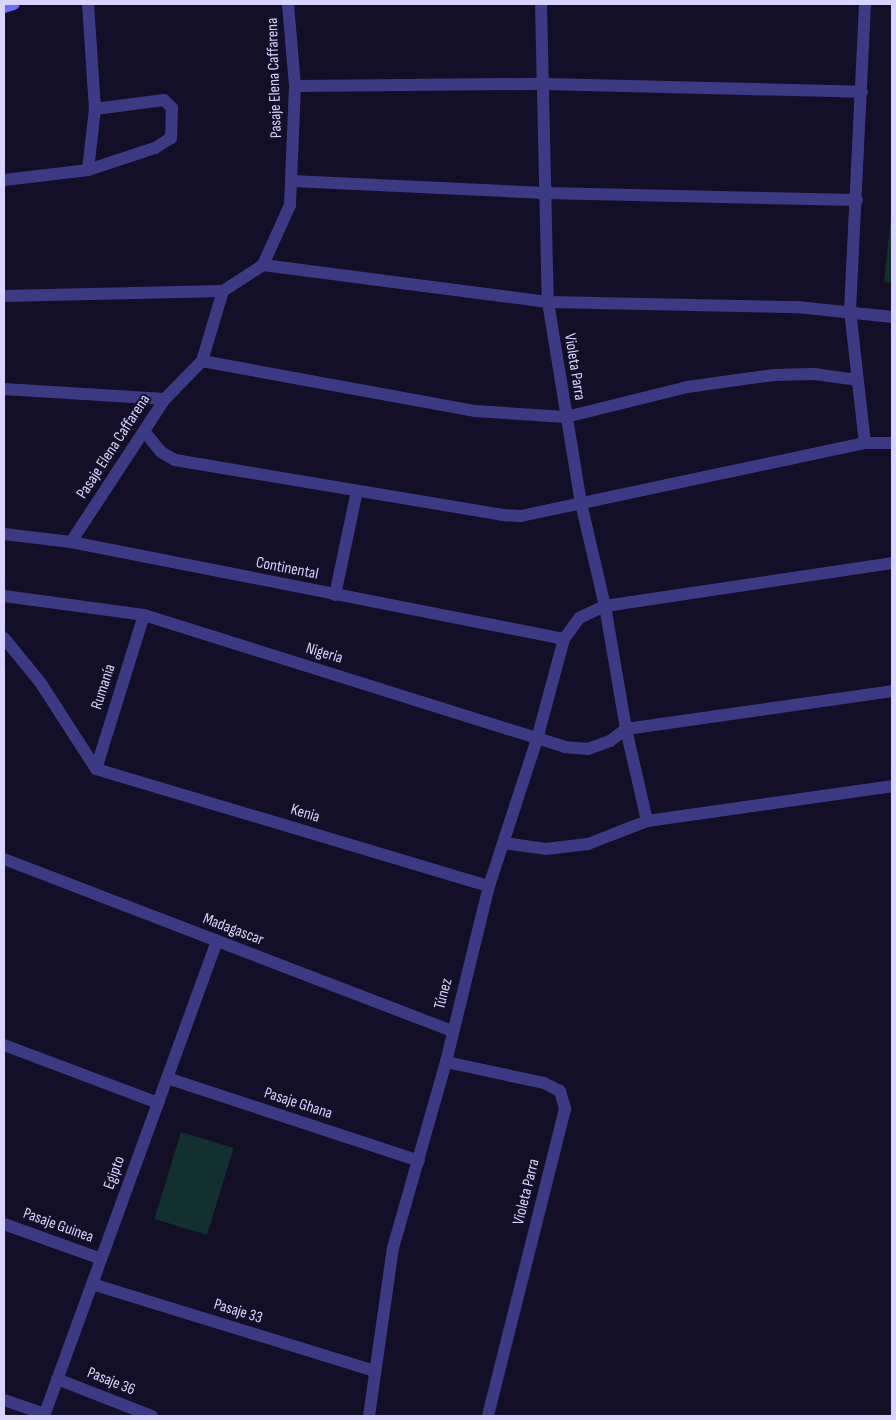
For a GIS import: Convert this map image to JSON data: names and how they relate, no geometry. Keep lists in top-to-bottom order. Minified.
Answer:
{"streets":{"street":["Pasaje Elena Caffarena","Violeta Parra","Continental","Nigeria","Rumanía","Kenia","Madagascar","Túnez","Pasaje Ghana","Egipto","Pasaje Guinea","Pasaje 33","Pasaje 36"]},"crossings":[["Pasaje Elena Caffarena","Continental"],["Violeta Parra","Nigeria"],["Violeta Parra","Túnez"],["Continental","Túnez"],["Nigeria","Rumanía"],["Nigeria","Túnez"],["Rumanía","Kenia"],["Kenia","Túnez"],["Madagascar","Túnez"],["Madagascar","Egipto"],["Túnez","Pasaje Ghana"],["Túnez","Pasaje 33"],["Pasaje Ghana","Egipto"],["Egipto","Pasaje Guinea"],["Egipto","Pasaje 33"],["Egipto","Pasaje 36"]]}
